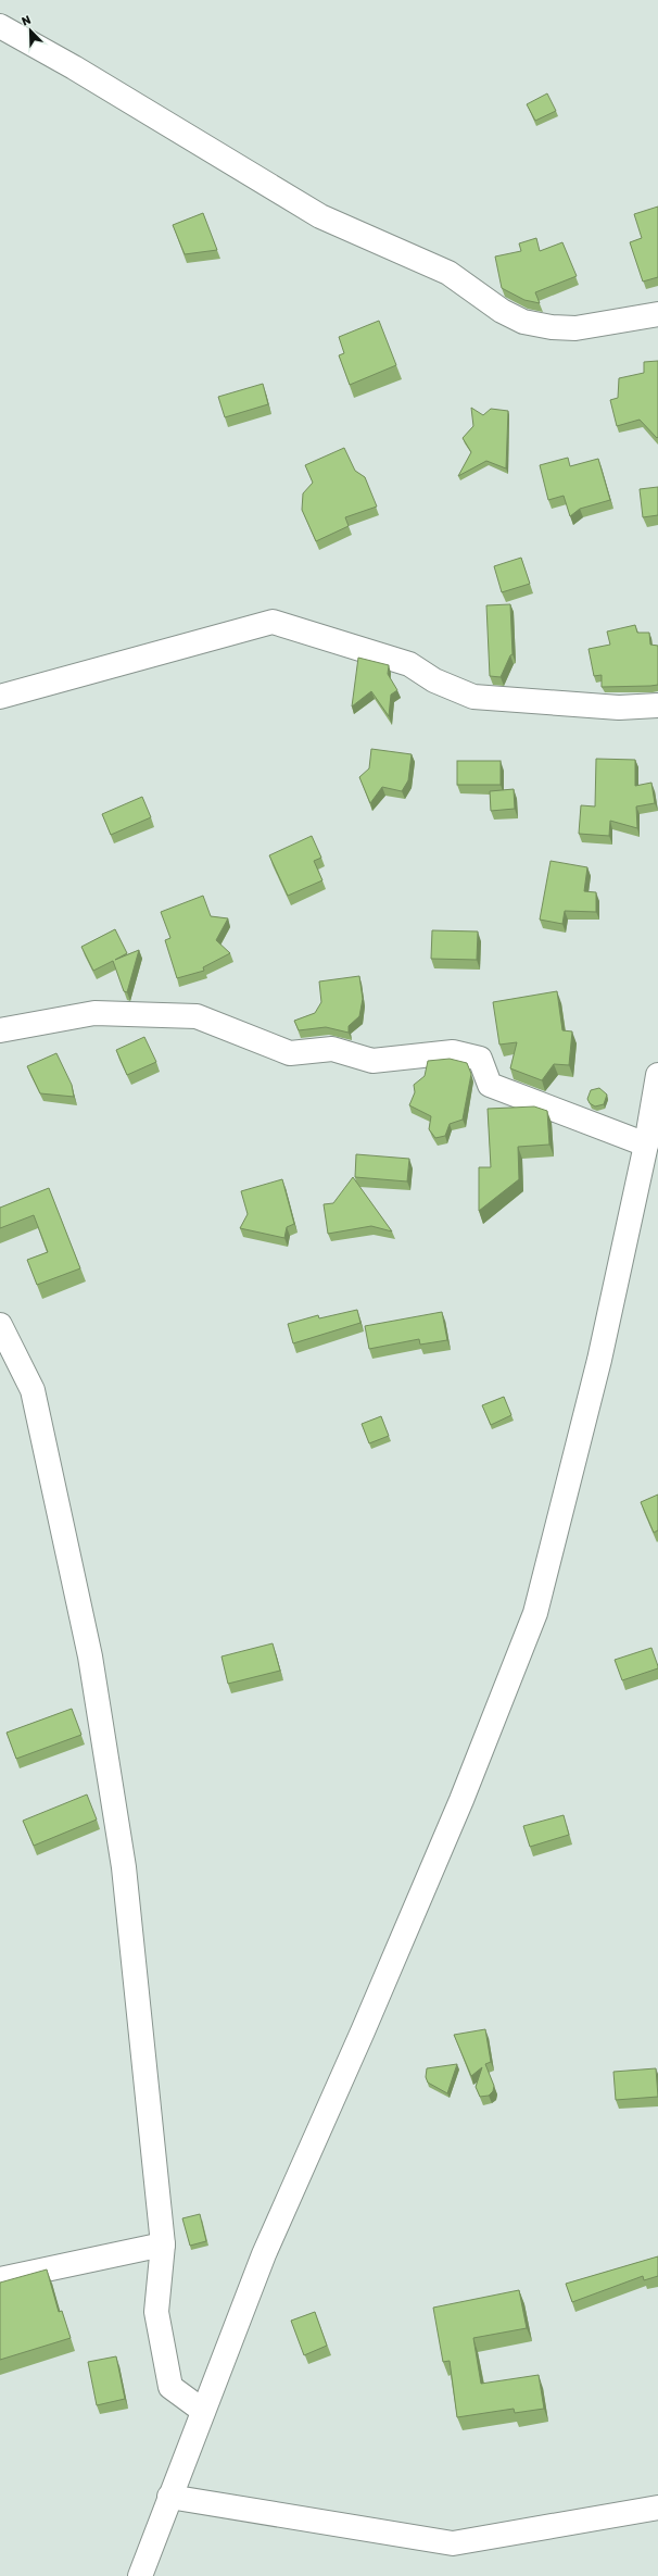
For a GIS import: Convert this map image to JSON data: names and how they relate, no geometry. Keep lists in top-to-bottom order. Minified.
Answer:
{"north":"top left"}
